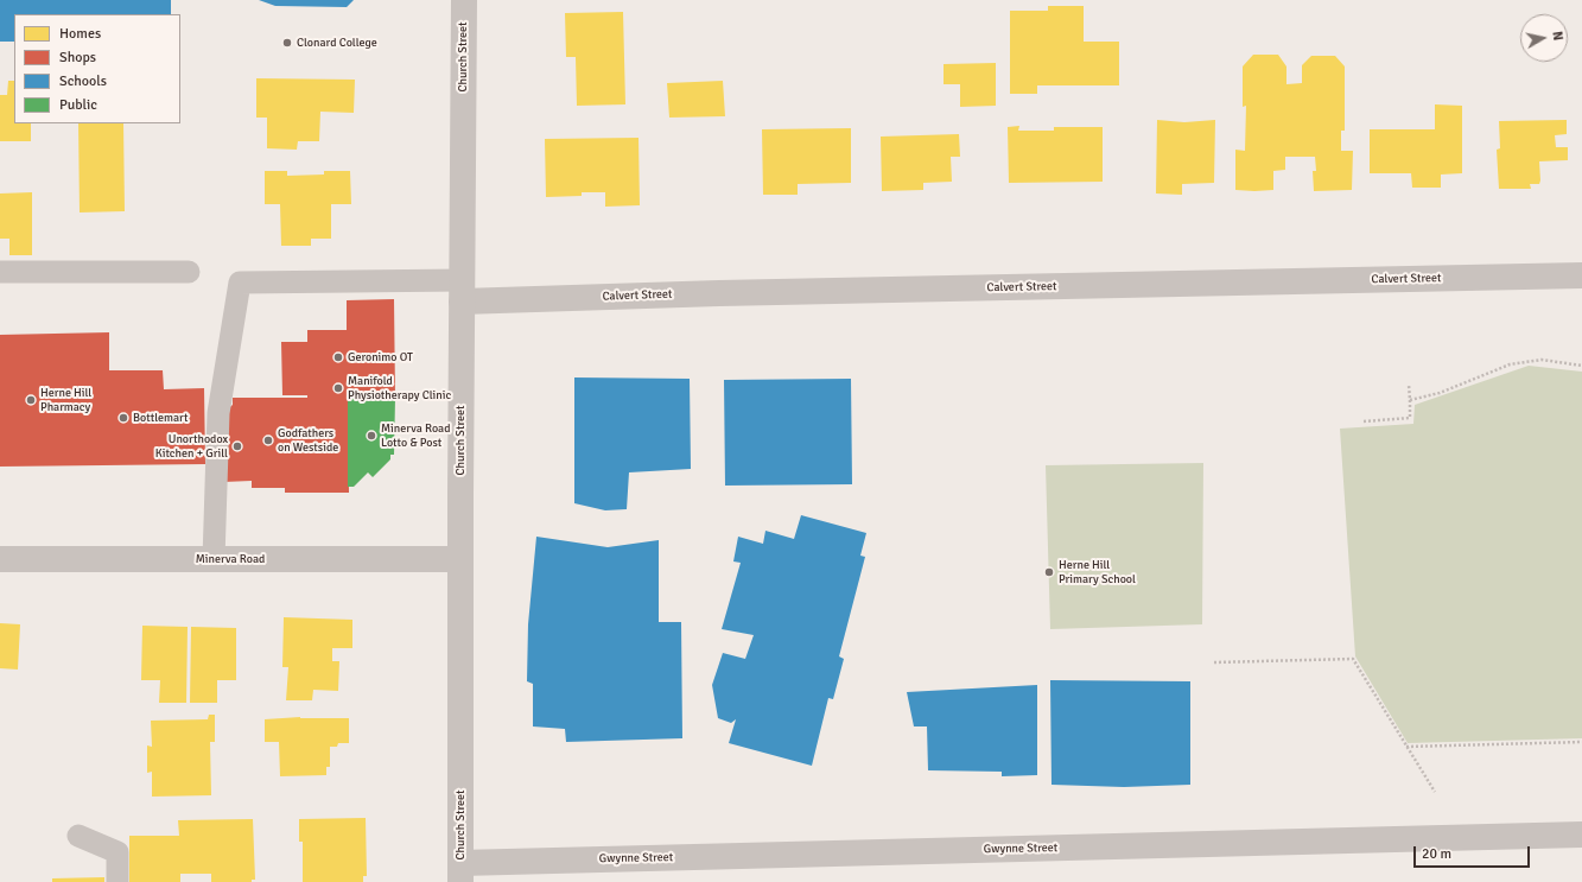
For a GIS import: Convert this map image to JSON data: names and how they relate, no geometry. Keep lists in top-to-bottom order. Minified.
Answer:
{"streets":{"street":["Church Street","Calvert Street","Minerva Road","Gwynne Street"]},"crossings":[["Church Street","Calvert Street"],["Church Street","Minerva Road"],["Church Street","Gwynne Street"]],"places":["Clonard College","Geronimo OT","Manifold Physiotherapy Clinic","Herne Hill Pharmacy","Bottlemart","Minerva Road Lotto & Post","Godfathers on Westside","Unorthodox Kitchen + Grill","Herne Hill Primary School"],"legend":["Homes","Shops","Schools","Public"],"scale_bar":"20 m","north":"right"}
